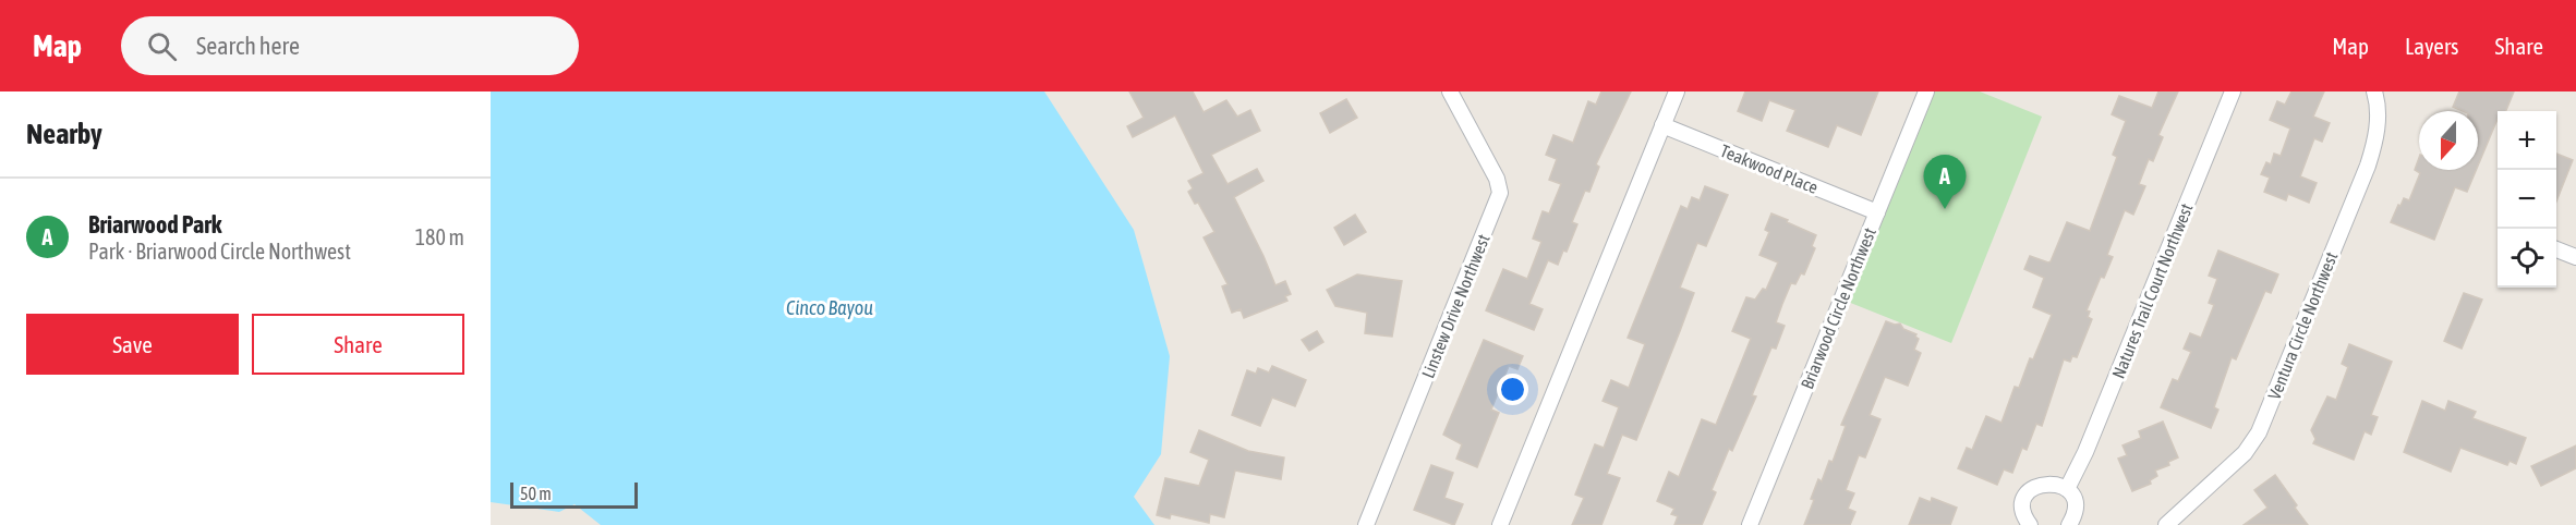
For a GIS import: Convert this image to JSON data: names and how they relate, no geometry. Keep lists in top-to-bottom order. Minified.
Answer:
{"streets":{"street":["Teakwood Place","Natures Trail Court Northwest","Linstew Drive Northwest","Briarwood Circle Northwest","Ventura Circle Northwest"]},"crossings":[["Teakwood Place","Briarwood Circle Northwest"]],"water":["Cinco Bayou"],"scale_bar":"50 m","north":"bottom","page":{"header":"Map","search":"Search here","nav":["Map","Layers","Share"],"heading":"Nearby","map_buttons":["+","−"],"pins":"A","list":[{"mark":"A","name":"Briarwood Park","note":"Park · Briarwood Circle Northwest","value":"180 m"}],"buttons":["Save","Share"],"scale":"50 m"}}
